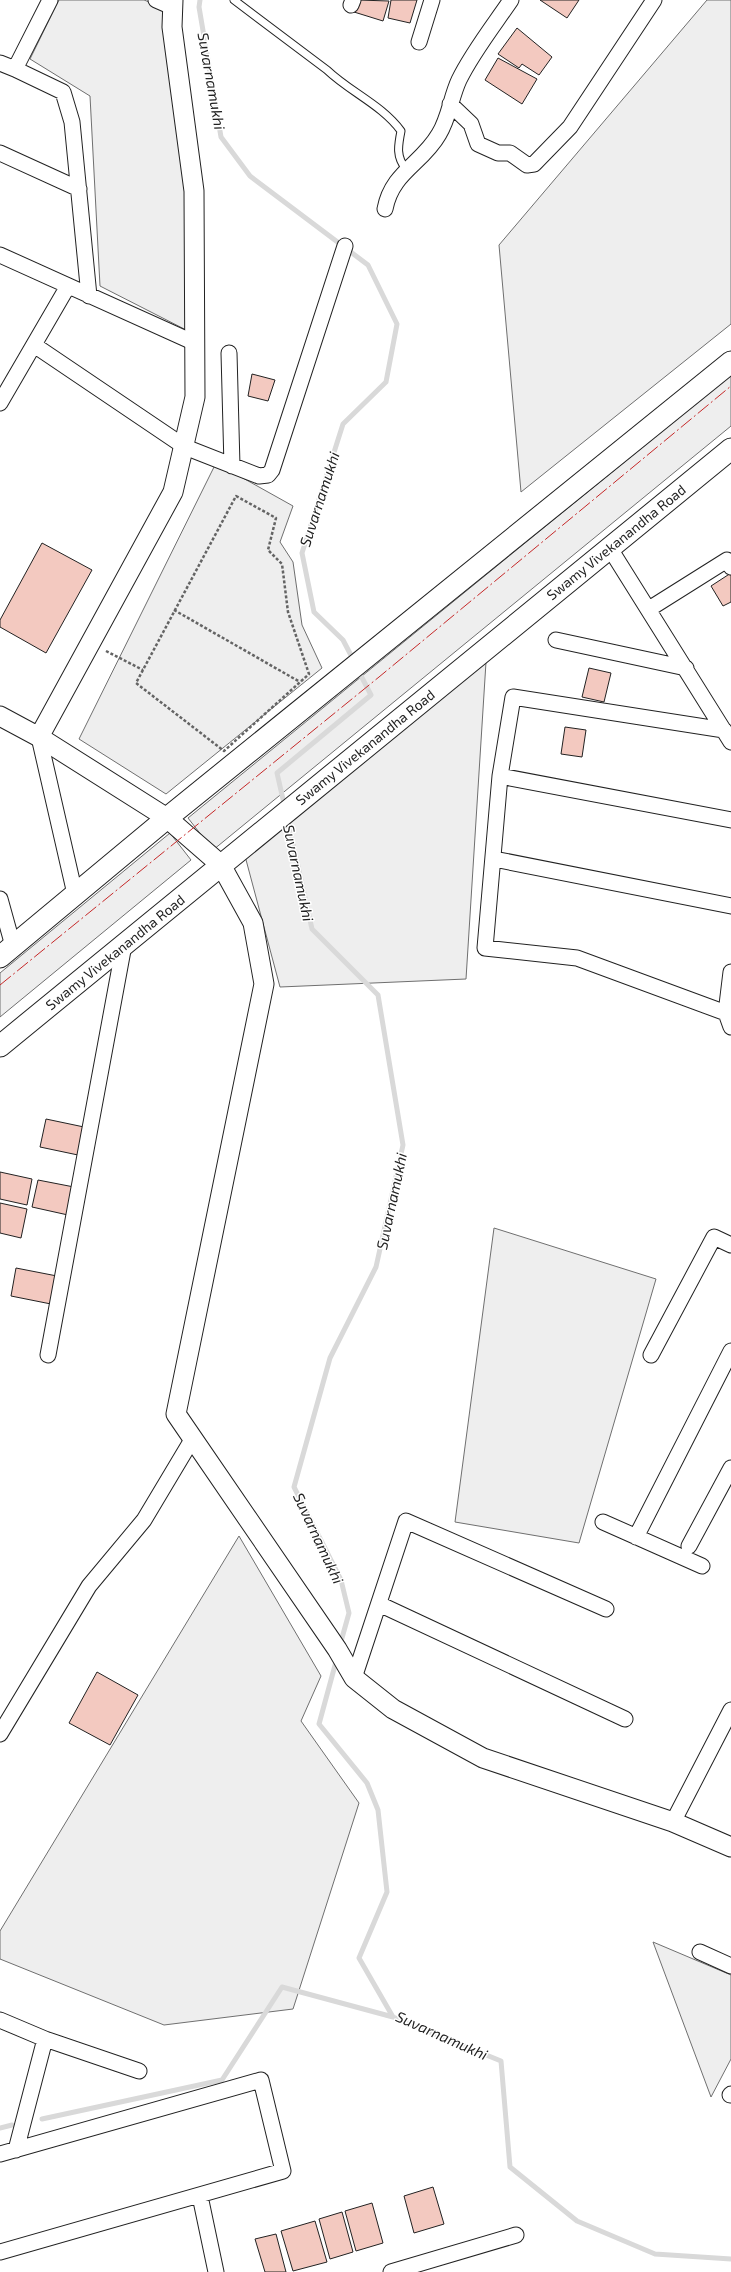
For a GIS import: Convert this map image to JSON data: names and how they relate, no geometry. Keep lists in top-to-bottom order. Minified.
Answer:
{"streets":{"main road":["Swamy Vivekanandha Road"]},"water":["Suvarnamukhi"]}
